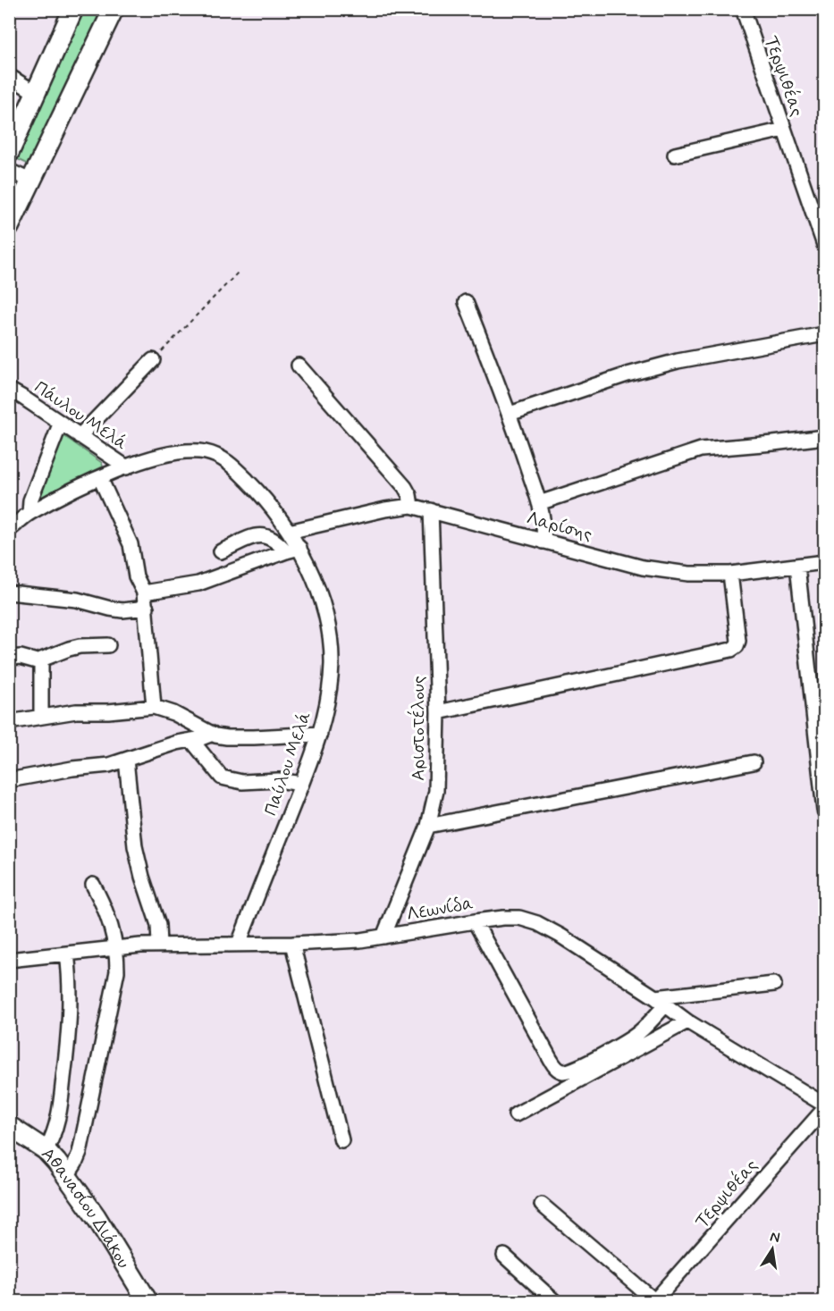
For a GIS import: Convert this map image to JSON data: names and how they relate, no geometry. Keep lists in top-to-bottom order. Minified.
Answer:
{"streets":{"street":["Τερψιθέας","Πάυλου Μελά","Λαρίσης","Αριστοτέλους","Παύλου Μελά","Λεωνίδα","Αθανασίου Διάκου"]},"crossings":[["Τερψιθέας","Λεωνίδα"],["Πάυλου Μελά","Λαρίσης"],["Πάυλου Μελά","Παύλου Μελά"],["Λαρίσης","Αριστοτέλους"],["Λαρίσης","Παύλου Μελά"],["Αριστοτέλους","Λεωνίδα"],["Παύλου Μελά","Λεωνίδα"]],"north":"top"}
